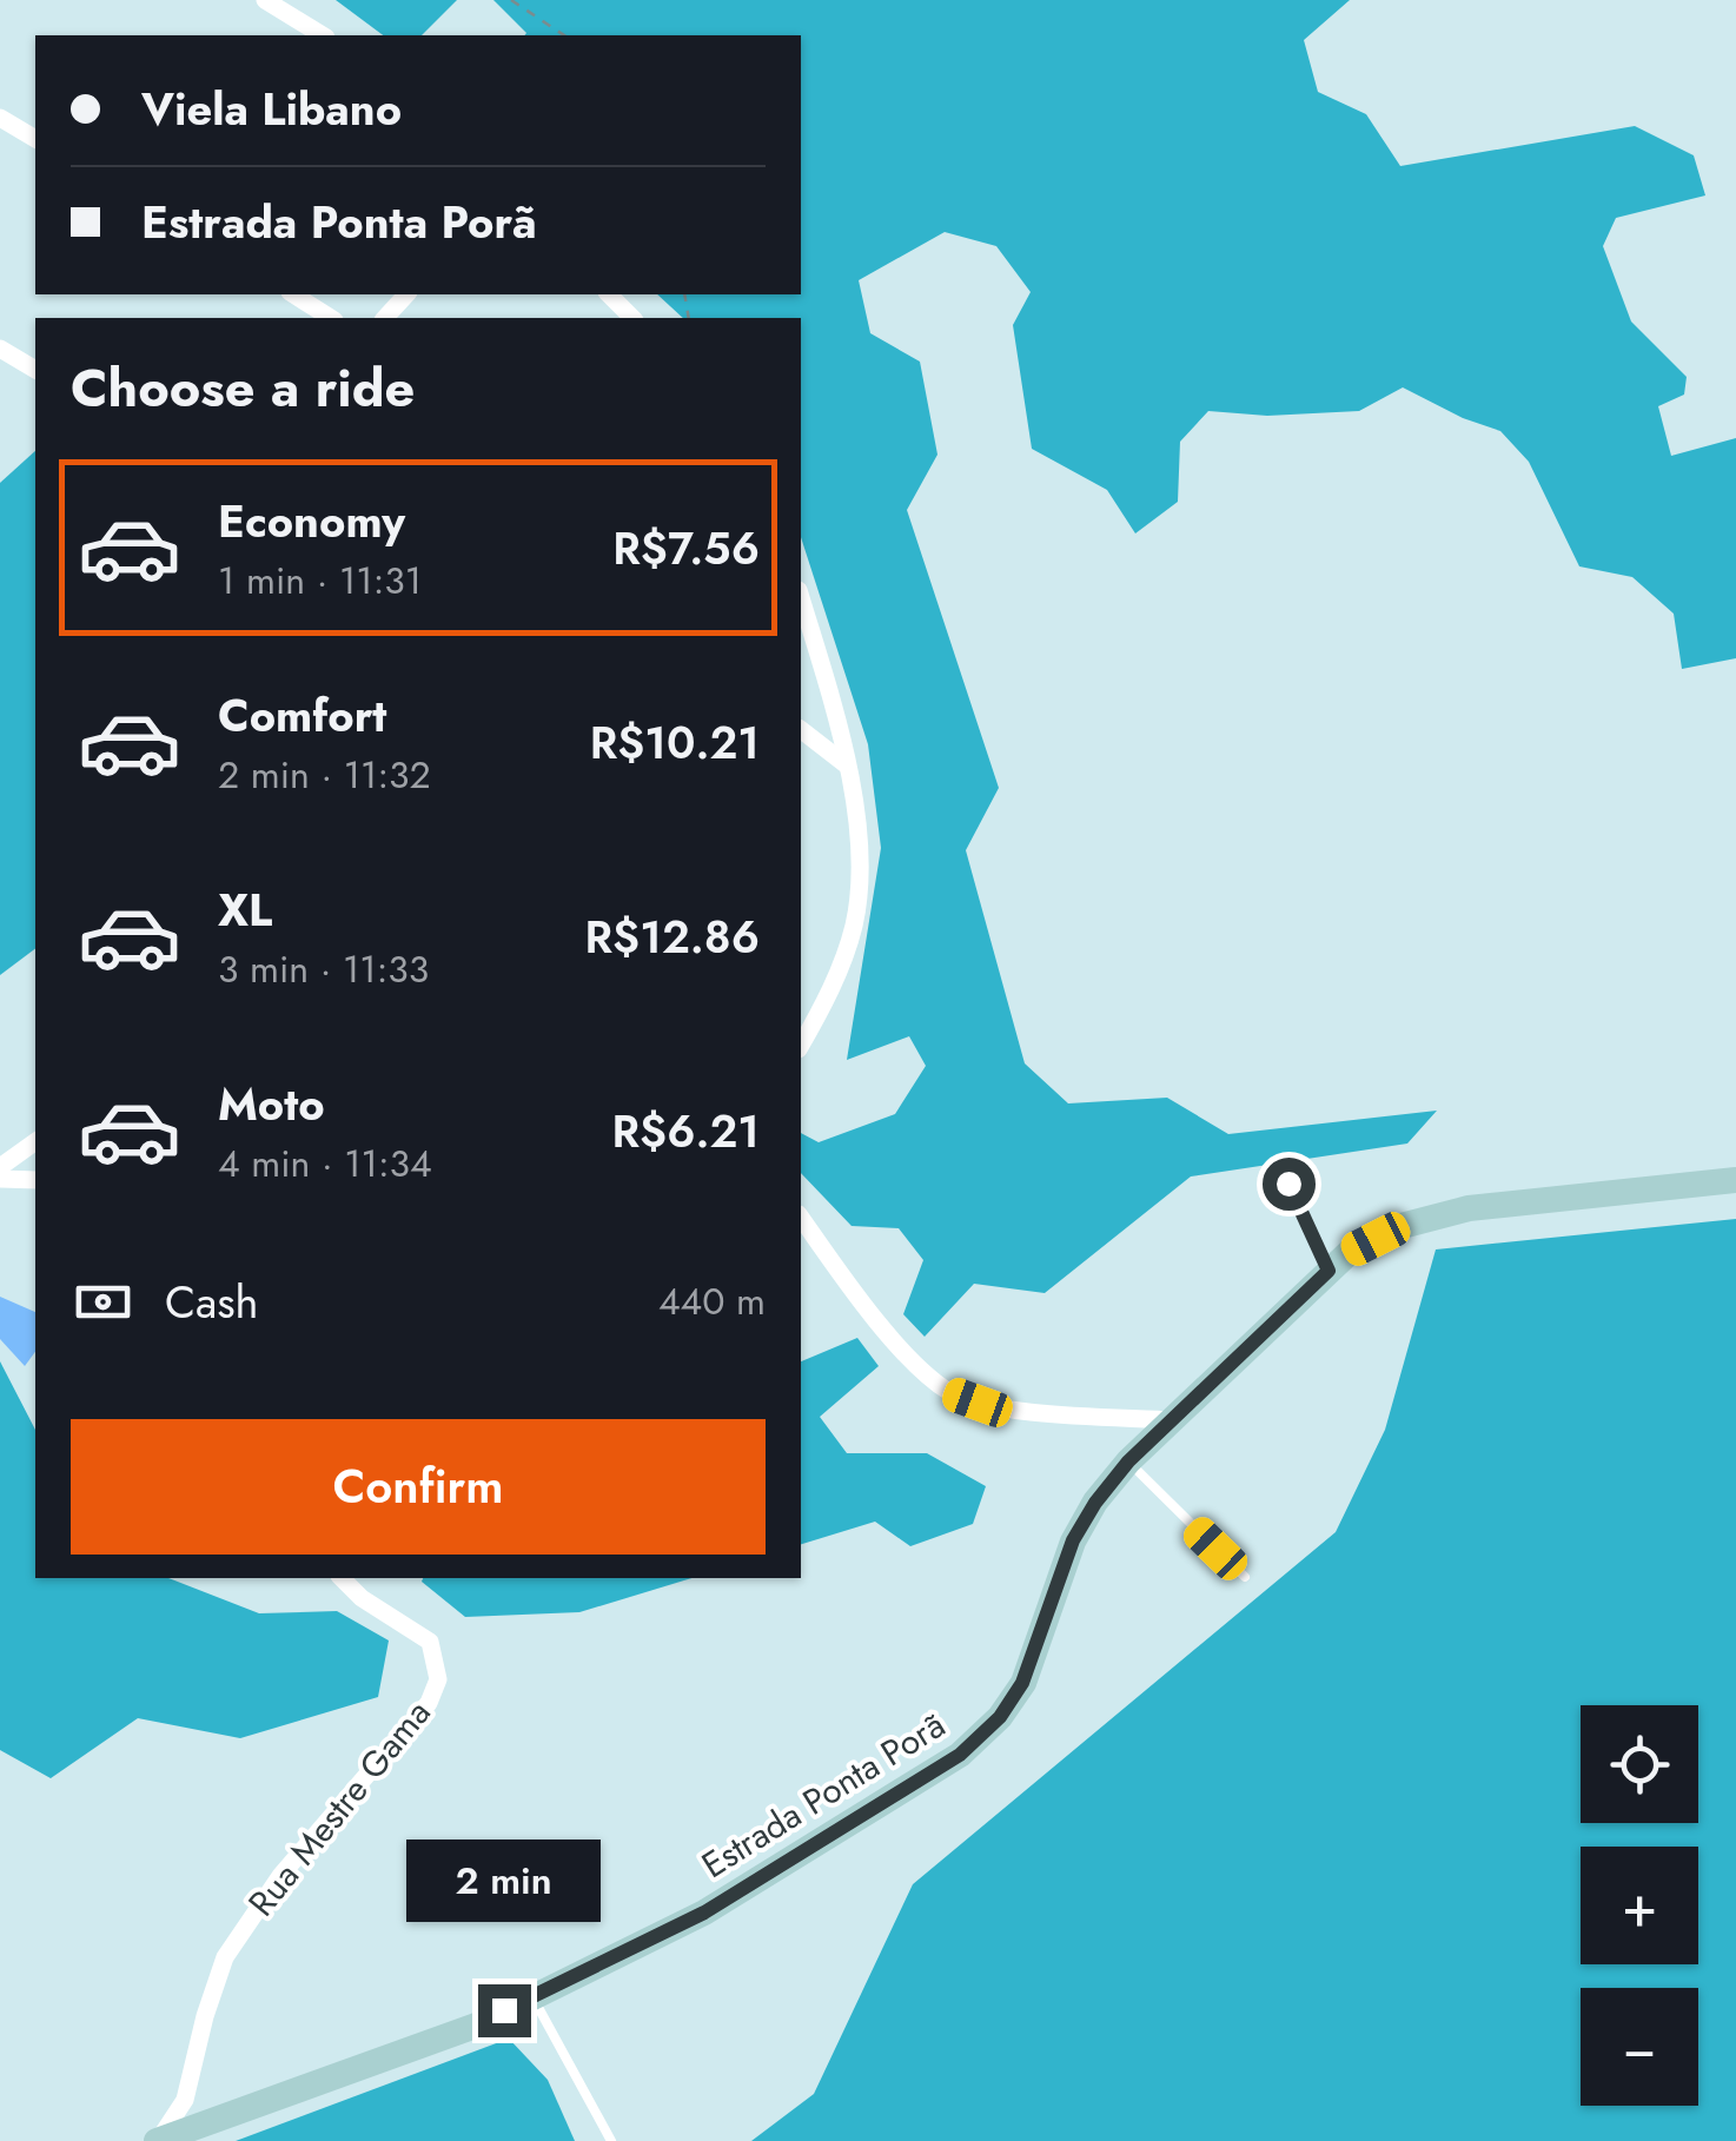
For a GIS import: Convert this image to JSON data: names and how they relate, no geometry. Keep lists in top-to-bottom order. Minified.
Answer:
{"streets":{"main road":["Estrada Ponta Porã"],"street":["Rua Mestre Gama"]},"crossings":[["Estrada Ponta Porã","Rua Mestre Gama"]],"page":{"banner":["Viela Libano","Estrada Ponta Porã"],"heading":"Choose a ride","list":[{"name":"Economy","note":"1 min · 11:31","value":"R$7.56"},{"name":"Comfort","note":"2 min · 11:32","value":"R$10.21"},{"name":"XL","note":"3 min · 11:33","value":"R$12.86"},{"name":"Moto","note":"4 min · 11:34","value":"R$6.21"}],"pay":["Cash","440 m"],"buttons":"Confirm","map_buttons":["+","−"],"bubble":"2 min"}}
